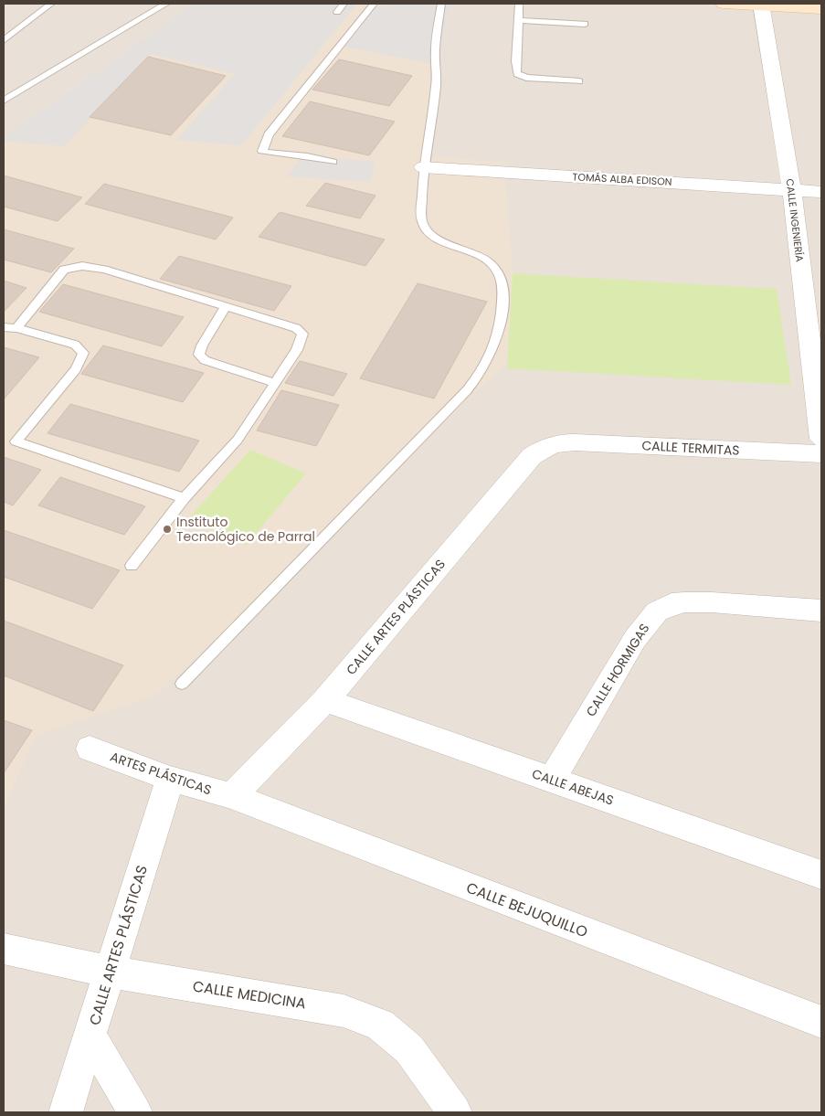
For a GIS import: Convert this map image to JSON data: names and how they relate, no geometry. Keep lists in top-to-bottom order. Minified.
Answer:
{"streets":{"street":["TOMÁS ALBA EDISON","CALLE INGENIERÍA","CALLE TERMITAS","CALLE ARTES PLÁSTICAS","CALLE HORMIGAS","ARTES PLÁSTICAS","CALLE ABEJAS","CALLE BEJUQUILLO","CALLE MEDICINA"]},"crossings":[["TOMÁS ALBA EDISON","CALLE INGENIERÍA"],["CALLE TERMITAS","CALLE ARTES PLÁSTICAS"],["CALLE ARTES PLÁSTICAS","ARTES PLÁSTICAS"],["CALLE ARTES PLÁSTICAS","CALLE ABEJAS"],["CALLE ARTES PLÁSTICAS","CALLE BEJUQUILLO"],["CALLE ARTES PLÁSTICAS","CALLE MEDICINA"],["CALLE HORMIGAS","CALLE ABEJAS"],["ARTES PLÁSTICAS","CALLE BEJUQUILLO"]],"places":["Instituto Tecnológico de Parral"]}
